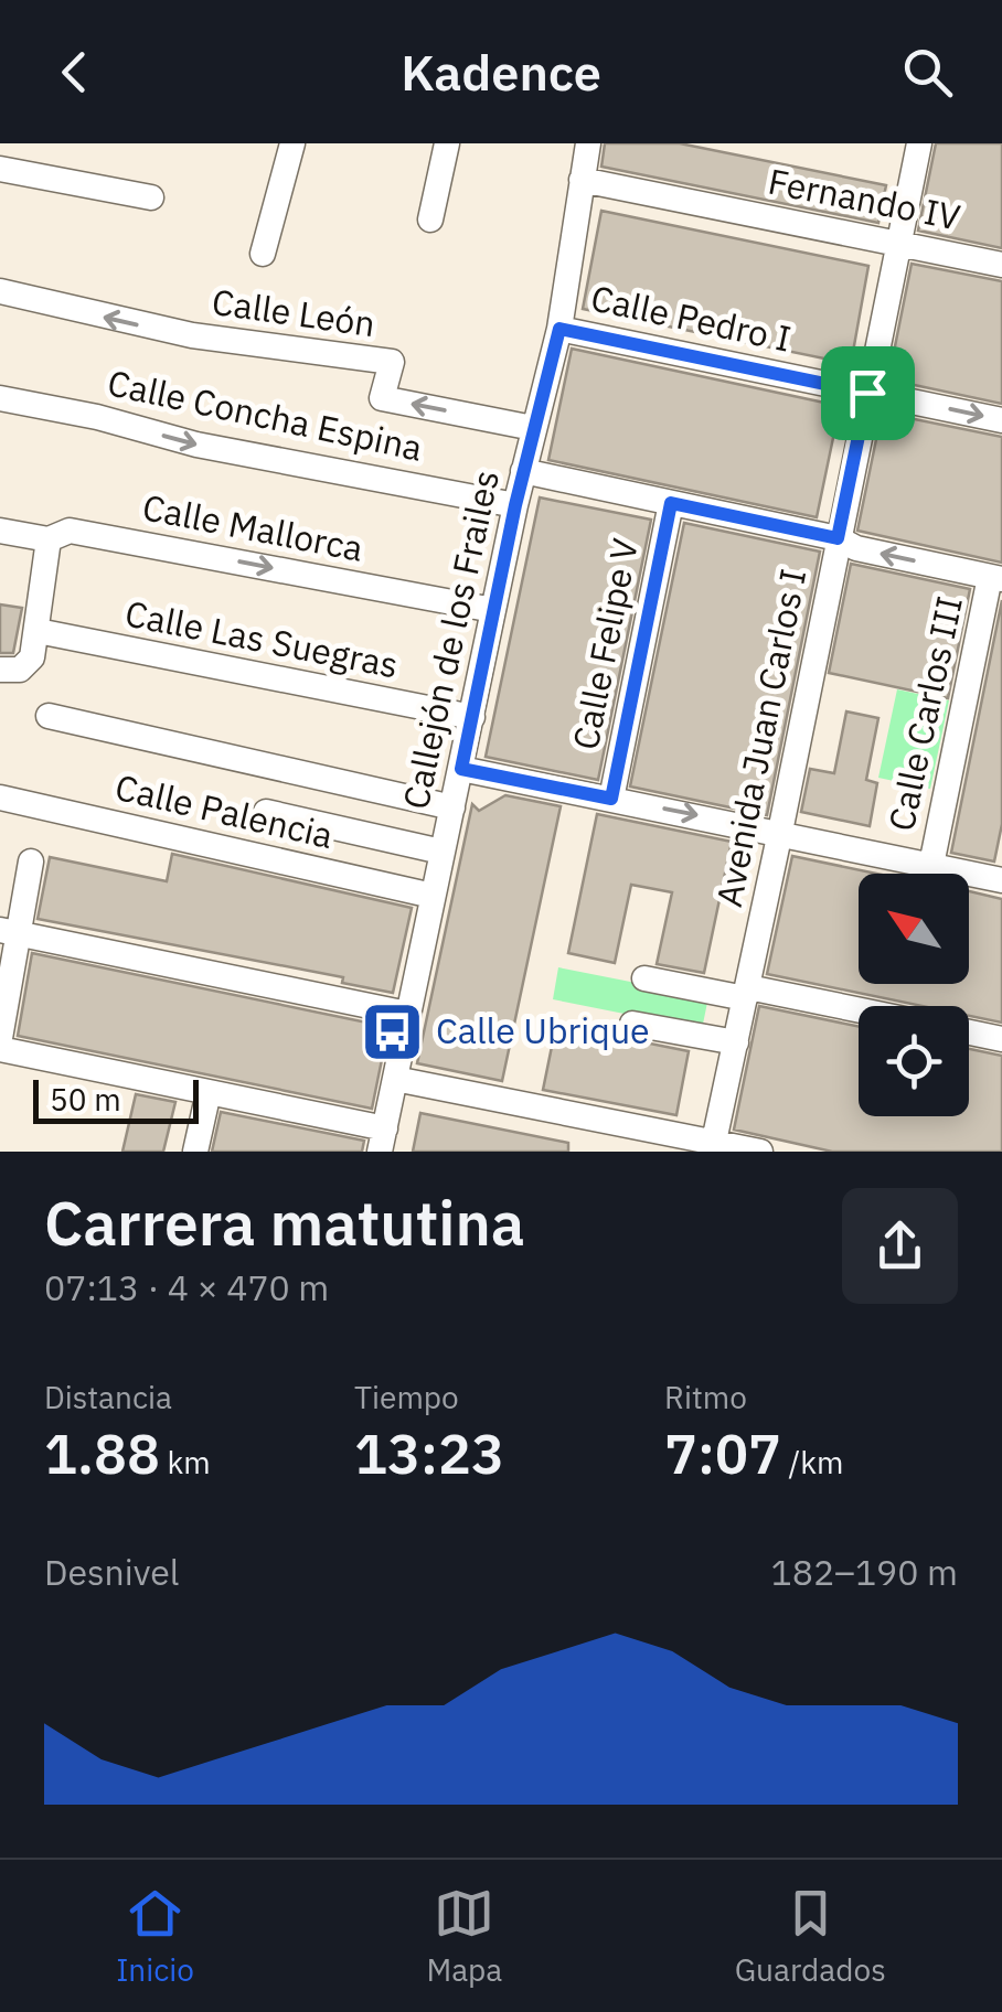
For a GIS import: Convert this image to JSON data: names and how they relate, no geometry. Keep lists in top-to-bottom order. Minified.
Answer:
{"streets":{"street":["Fernando IV","Calle León","Calle Pedro I","Calle Concha Espina","Calle Mallorca","Calle Las Suegras","Callejón de los Frailes","Calle Felipe V","Calle Carlos III","Avenida Juan Carlos I","Calle Palencia"]},"crossings":[["Fernando IV","Callejón de los Frailes"],["Fernando IV","Avenida Juan Carlos I"],["Calle León","Callejón de los Frailes"],["Calle Pedro I","Callejón de los Frailes"],["Calle Pedro I","Avenida Juan Carlos I"],["Calle Concha Espina","Callejón de los Frailes"],["Calle Mallorca","Callejón de los Frailes"],["Calle Las Suegras","Callejón de los Frailes"],["Callejón de los Frailes","Calle Palencia"]],"one_way":["Calle León","Calle Concha Espina"],"places":{"bus stop":["Calle Ubrique"]},"scale_bar":"50 m","north":"top left","page":{"header":"Kadence","scale":"50 m","heading":["Carrera matutina","07:13 · 4 × 470 m"],"stats":[["Distancia","1.88 km"],["Tiempo","13:23"],["Ritmo","7:07 /km"]],"chart":["Desnivel","182–190 m"],"tabs":["Inicio","Mapa","Guardados"]}}
